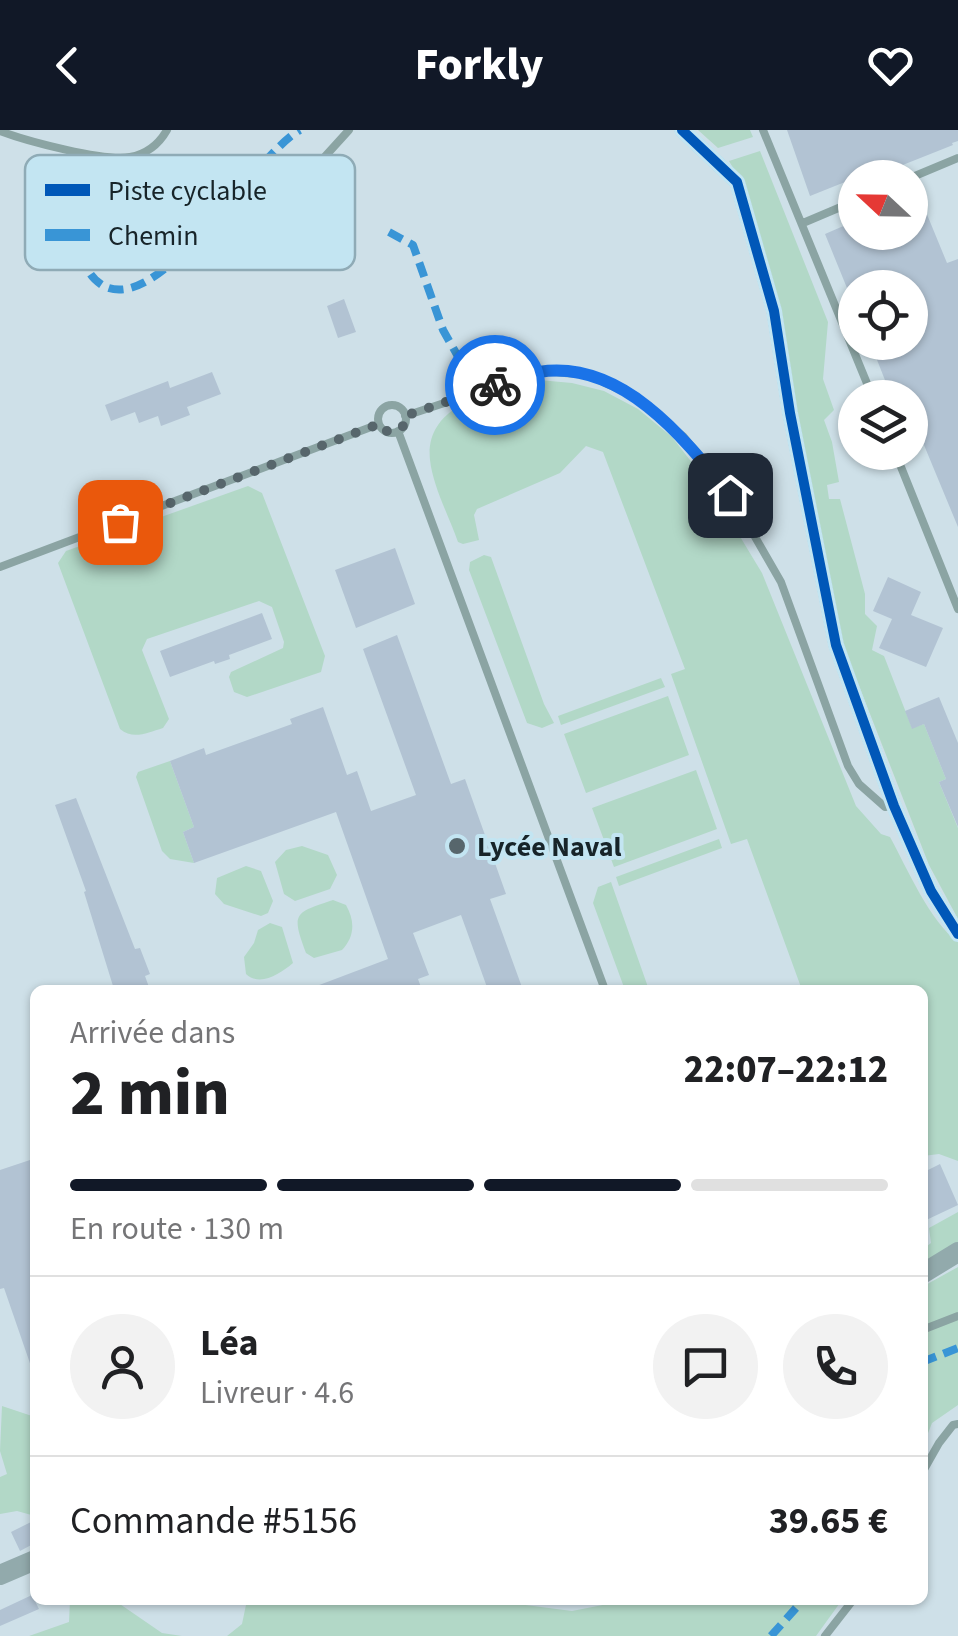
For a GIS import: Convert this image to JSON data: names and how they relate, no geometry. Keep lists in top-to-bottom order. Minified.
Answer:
{"places":["Lycée Naval"],"legend":["Piste cyclable","Chemin"],"north":"left","page":{"header":"Forkly","heading":["2 min","Arrivée dans","22:07–22:12"],"panel":["Léa","Livreur · 4.6","Commande #5156","39.65 €"],"bar":"En route · 130 m"}}
